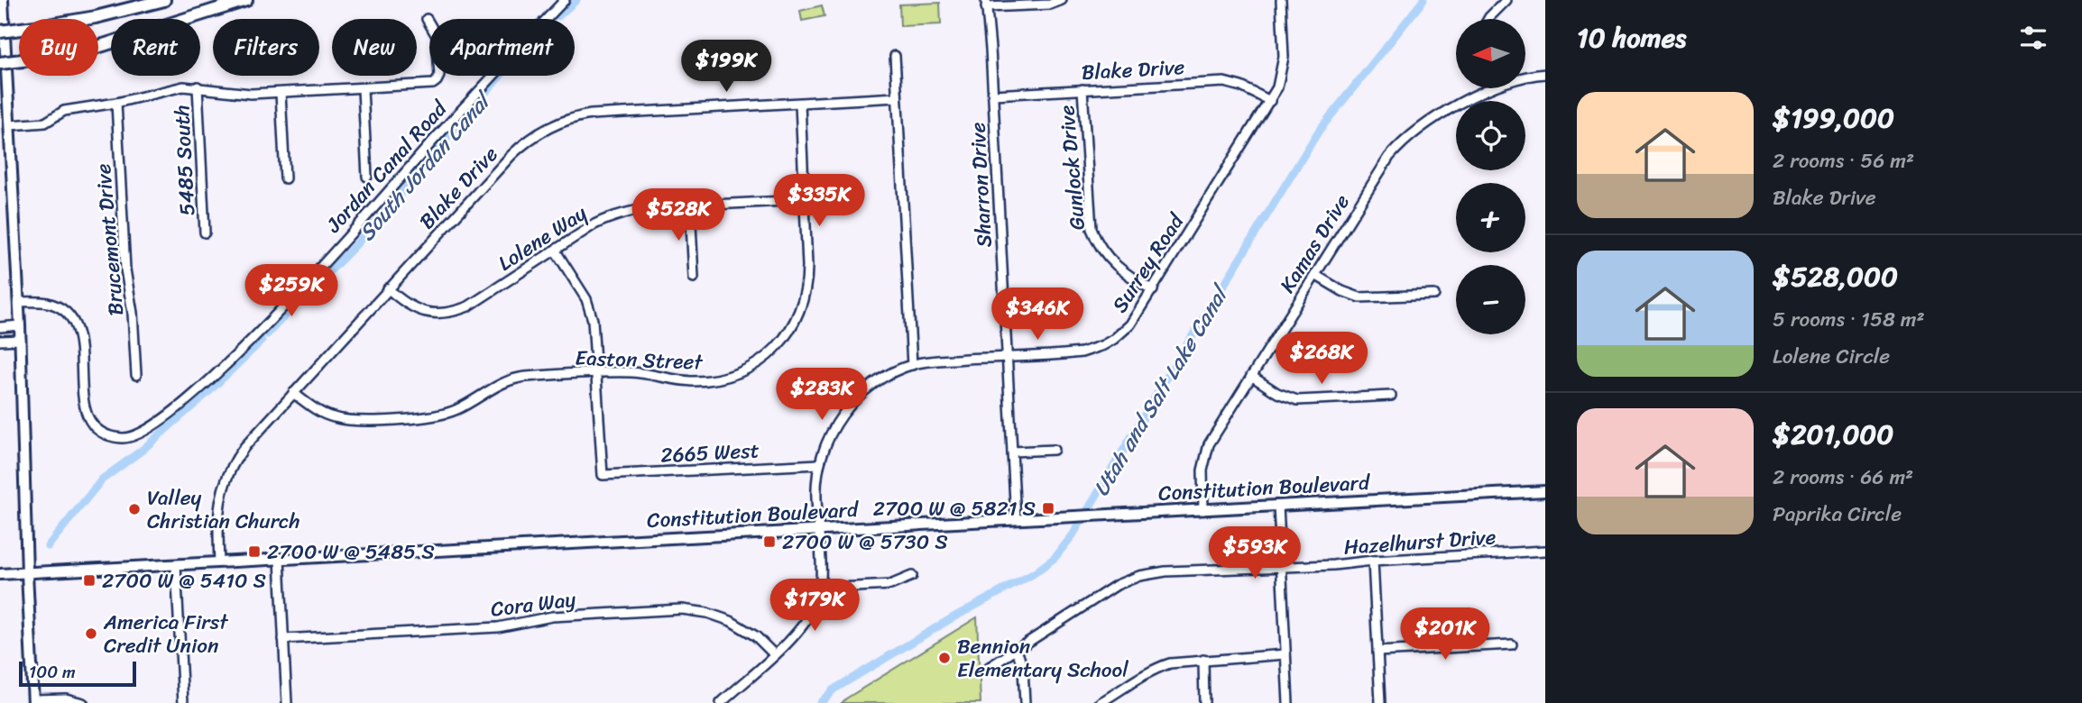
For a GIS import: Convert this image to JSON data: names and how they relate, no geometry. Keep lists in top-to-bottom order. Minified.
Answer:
{"streets":{"main road":["Constitution Boulevard"],"street":["Blake Drive","5485 South","Jordan Canal Road","Gunlock Drive","Sharron Drive","Lolene Way","Brucemont Drive","Kamas Drive","Surrey Road","Easton Street","2665 West","Hazelhurst Drive","Cora Way"]},"crossings":[["Blake Drive","Gunlock Drive"],["Blake Drive","Sharron Drive"],["Blake Drive","Lolene Way"],["Blake Drive","Surrey Road"],["Blake Drive","Easton Street"],["Blake Drive","Constitution Boulevard"],["Gunlock Drive","Surrey Road"],["Sharron Drive","Surrey Road"],["Sharron Drive","Constitution Boulevard"],["Lolene Way","Easton Street"],["Kamas Drive","Constitution Boulevard"],["Surrey Road","2665 West"],["Surrey Road","Constitution Boulevard"],["Easton Street","2665 West"]],"water":["South Jordan Canal","Utah and Salt Lake Canal"],"places":{"transit":["2700 W @ 5821 S","2700 W @ 5730 S","2700 W @ 5485 S","2700 W @ 5410 S"],"other":["Valley Christian Church","America First Credit Union","Bennion Elementary School"]},"scale_bar":"100 m","north":"left","page":{"heading":"10 homes","map_buttons":["+","−"],"chip":["Buy","Rent","Filters","New","Apartment"],"price":["$199K","$335K","$528K","$259K","$346K","$268K","$283K","$593K","$179K","$201K"],"list":[{"name":"$199,000","note":"2 rooms · 56 m² · Blake Drive"},{"name":"$528,000","note":"5 rooms · 158 m² · Lolene Circle"},{"name":"$201,000","note":"2 rooms · 66 m² · Paprika Circle"}],"scale":"100 m"}}
